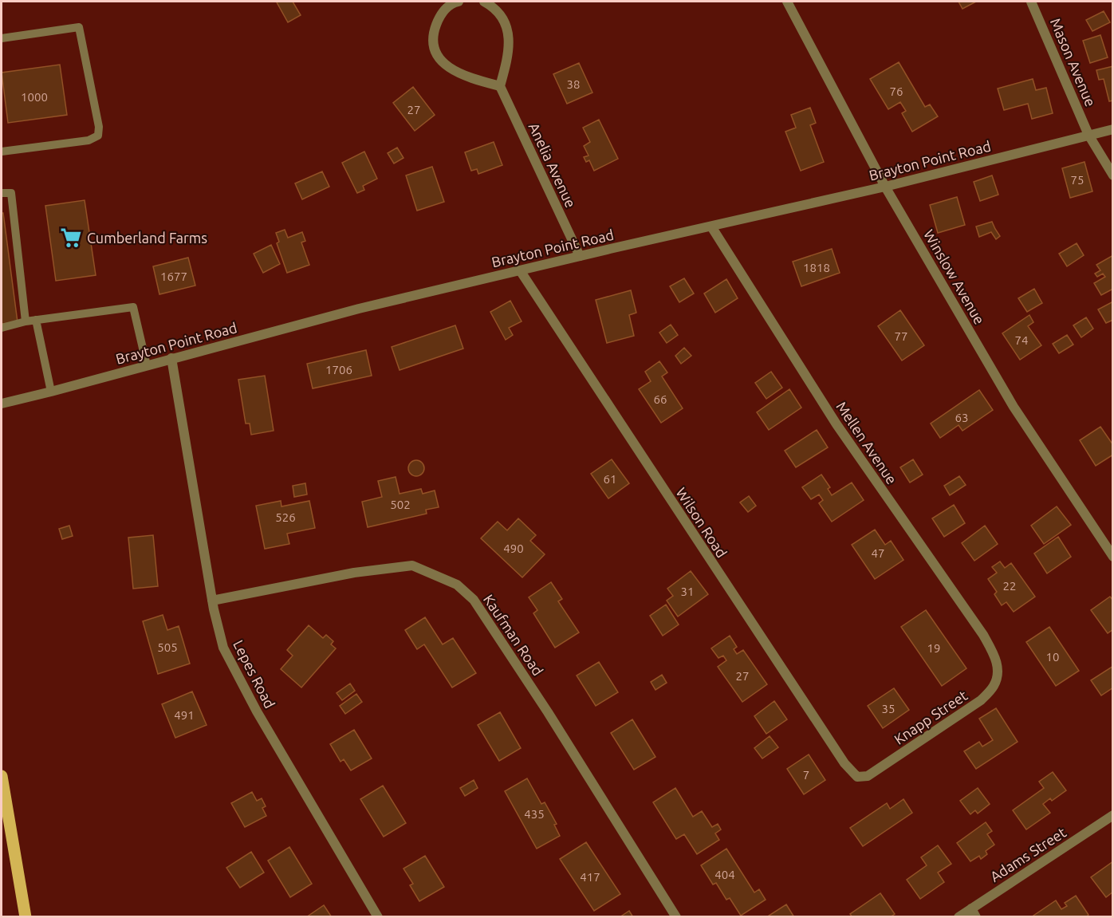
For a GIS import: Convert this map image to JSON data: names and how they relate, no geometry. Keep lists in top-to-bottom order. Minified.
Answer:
{"streets":{"street":["Mason Avenue","Brayton Point Road","Anelia Avenue","Winslow Avenue","Mellen Avenue","Wilson Road","Kaufman Road","Lepes Road","Knapp Street","Adams Street"]},"crossings":[["Mason Avenue","Brayton Point Road"],["Brayton Point Road","Anelia Avenue"],["Brayton Point Road","Winslow Avenue"],["Brayton Point Road","Mellen Avenue"],["Brayton Point Road","Wilson Road"],["Brayton Point Road","Lepes Road"],["Mellen Avenue","Knapp Street"],["Wilson Road","Knapp Street"],["Kaufman Road","Lepes Road"]],"places":{"supermarket":["Cumberland Farms"]},"house_numbers":["38","76","1000","27","75","1818","1677","77","74","1706","66","63","61","502","526","490","47","22","31","505","19","10","27","35","491","7","435","404","417"]}
